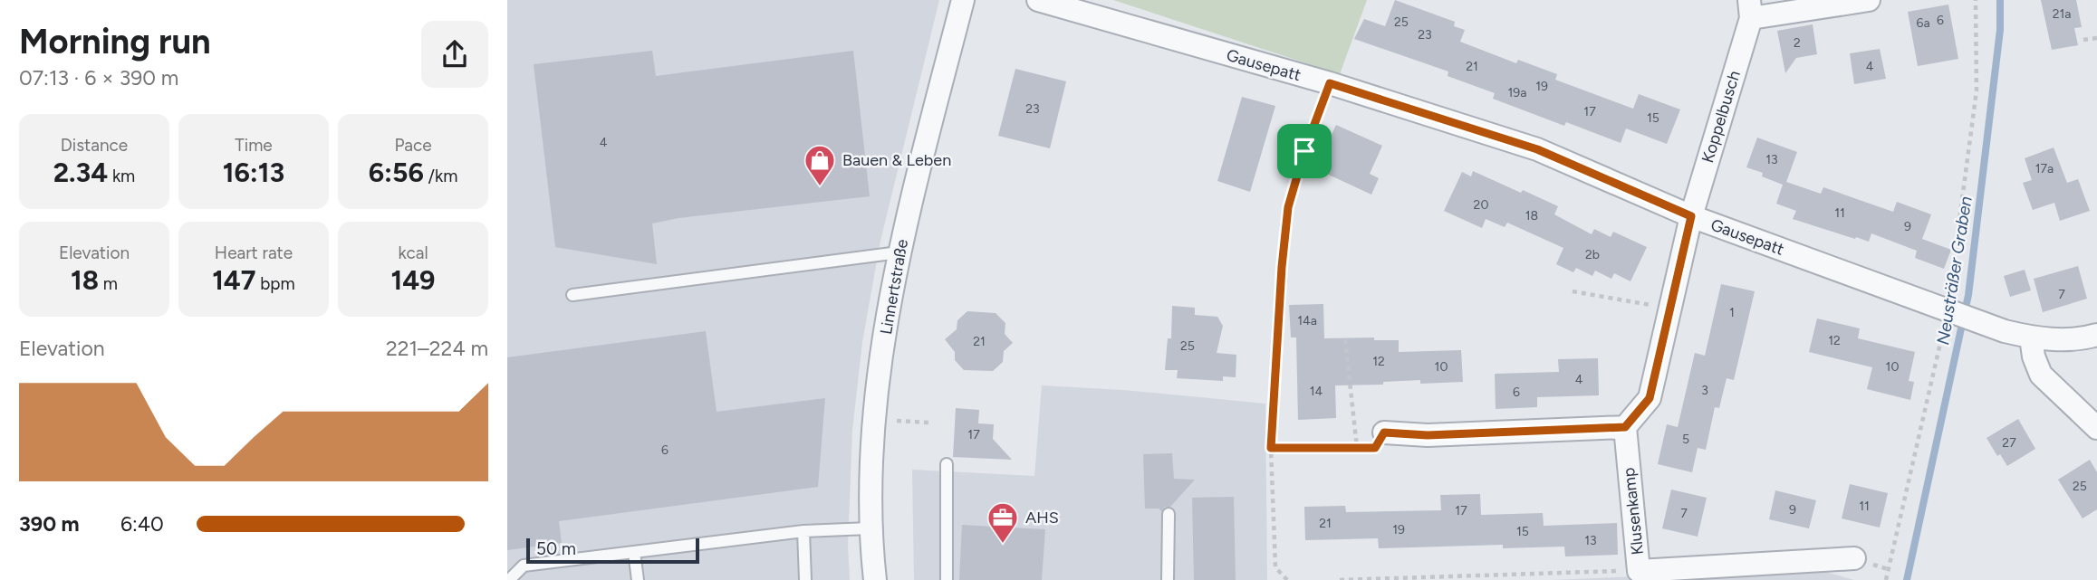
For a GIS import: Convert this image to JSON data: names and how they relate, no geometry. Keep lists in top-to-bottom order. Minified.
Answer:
{"streets":{"street":["Gausepatt","Koppelbusch","Linnertstraße","Klusenkamp"]},"crossings":[["Gausepatt","Koppelbusch"]],"water":["Neusträßer Graben"],"places":{"shop":["Bauen & Leben"],"office":["AHS"]},"house_numbers":["21a","6","25","6a","23","2","21","4","19","19a","23","17","15","4","13","17a","20","11","18","9","2b","7","1","14a","12","21","25","12","10","10","4","3","14","6","17","5","27","6","25","11","9","17","7","21","19","15","13"],"scale_bar":"50 m","page":{"heading":["Morning run","07:13 · 6 × 390 m"],"stats":[["Distance","2.34 km"],["Time","16:13"],["Pace","6:56 /km"],["Elevation","18 m"],["Heart rate","147 bpm"],["kcal","149"]],"chart":["Elevation","221–224 m"],"list":[{"name":"390 m","note":"6:40"}],"scale":"50 m"}}
